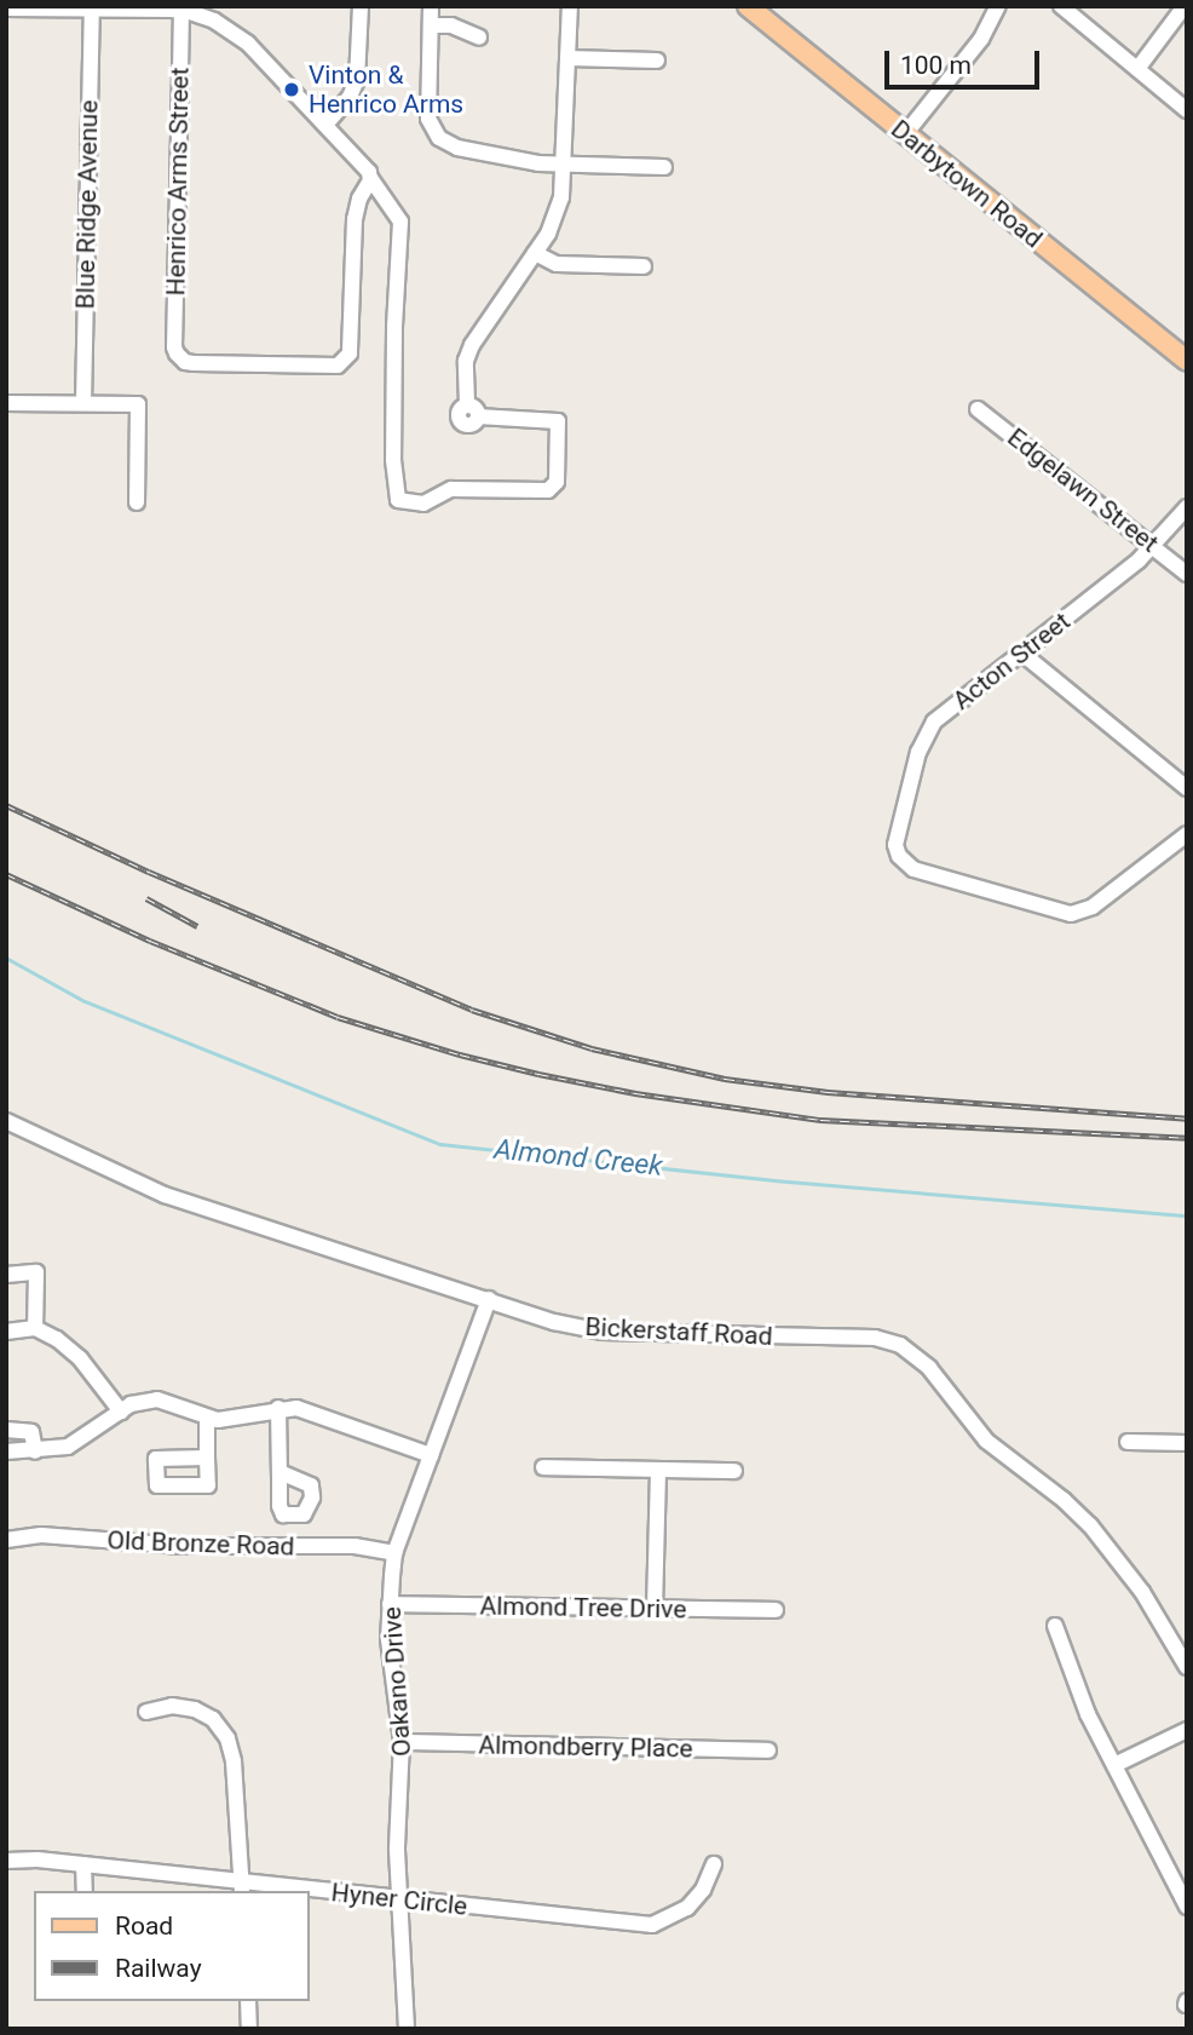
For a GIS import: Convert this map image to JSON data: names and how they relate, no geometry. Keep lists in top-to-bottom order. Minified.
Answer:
{"streets":{"main road":["Darbytown Road"],"street":["Henrico Arms Street","Blue Ridge Avenue","Edgelawn Street","Acton Street","Bickerstaff Road","Old Bronze Road","Almond Tree Drive","Oakano Drive","Almondberry Place","Hyner Circle"]},"crossings":[["Edgelawn Street","Acton Street"],["Bickerstaff Road","Oakano Drive"],["Old Bronze Road","Oakano Drive"],["Almond Tree Drive","Oakano Drive"],["Oakano Drive","Almondberry Place"],["Oakano Drive","Hyner Circle"]],"water":["Almond Creek"],"places":["Vinton & Henrico Arms"],"legend":["Road","Railway"],"scale_bar":"100 m"}
